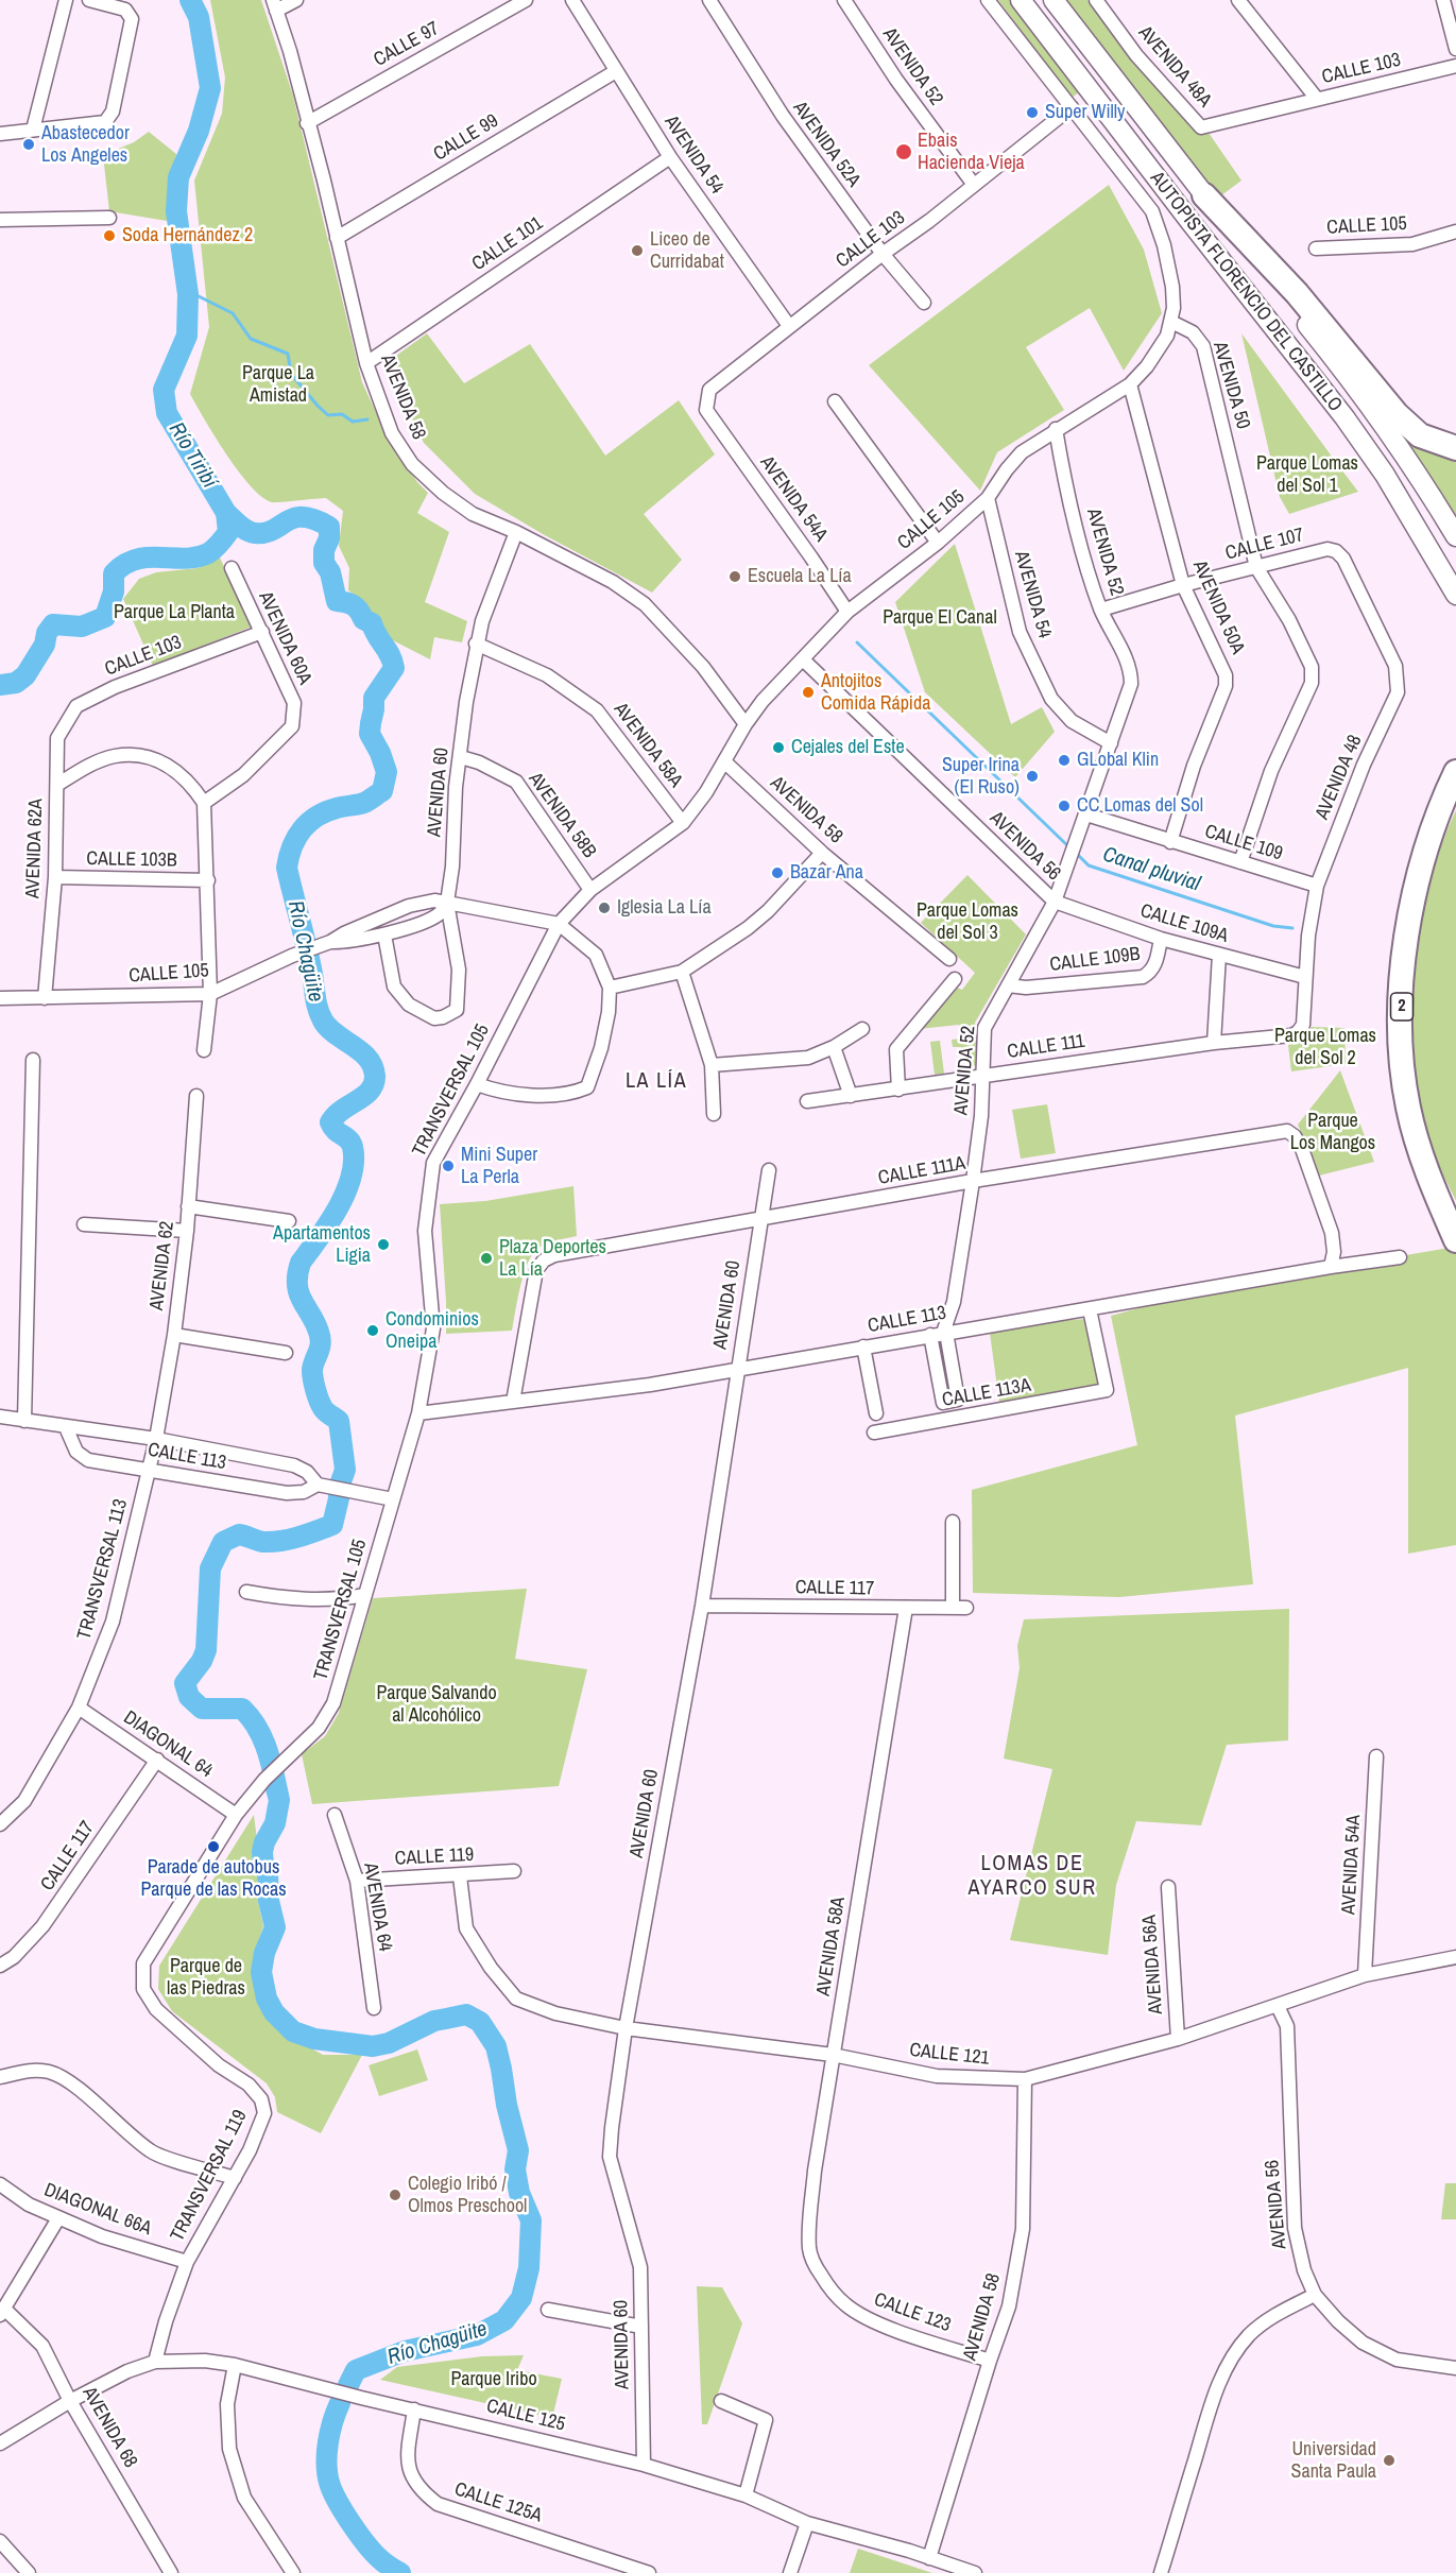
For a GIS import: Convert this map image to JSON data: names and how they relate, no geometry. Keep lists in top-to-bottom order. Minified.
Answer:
{"streets":{"highway":["2"],"main road":["AUTOPISTA FLORENCIO DEL CASTILLO"],"street":["CALLE 97","AVENIDA 52","AVENIDA 48A","CALLE 103","CALLE 99","AVENIDA 52A","AVENIDA 54","CALLE 105","CALLE 101","AVENIDA 50","AVENIDA 58","AVENIDA 54A","CALLE 107","AVENIDA 50A","AVENIDA 60A","AVENIDA 58A","AVENIDA 48","AVENIDA 60","AVENIDA 58B","CALLE 109","AVENIDA 56","AVENIDA 62A","CALLE 103B","CALLE 109A","CALLE 109B","CALLE 111","TRANSVERSAL 105","CALLE 111A","AVENIDA 62","CALLE 113","CALLE 113A","TRANSVERSAL 113","CALLE 117","DIAGONAL 64","CALLE 119","AVENIDA 64","AVENIDA 56A","CALLE 121","TRANSVERSAL 119","DIAGONAL 66A","CALLE 123","CALLE 125","AVENIDA 68","CALLE 125A"]},"crossings":[["CALLE 97","AVENIDA 58"],["AVENIDA 52","CALLE 103"],["AVENIDA 52","AVENIDA 54"],["AVENIDA 52","CALLE 105"],["AVENIDA 52","CALLE 107"],["AVENIDA 52","CALLE 109"],["AVENIDA 52","AVENIDA 56"],["AVENIDA 52","CALLE 109A"],["AVENIDA 52","CALLE 109B"],["AVENIDA 52","CALLE 111"],["AVENIDA 52","CALLE 111A"],["AVENIDA 52","CALLE 113"],["AVENIDA 48A","CALLE 103"],["CALLE 103","AVENIDA 52A"],["CALLE 103","AVENIDA 54"],["CALLE 103","AVENIDA 54A"],["CALLE 103","AVENIDA 60A"],["CALLE 103","AVENIDA 62A"],["CALLE 99","AVENIDA 54"],["CALLE 99","AVENIDA 58"],["AVENIDA 54","CALLE 105"],["AVENIDA 54","CALLE 101"],["CALLE 105","AVENIDA 50"],["CALLE 105","AVENIDA 58"],["CALLE 105","AVENIDA 54A"],["CALLE 105","AVENIDA 50A"],["CALLE 105","AVENIDA 60"],["CALLE 105","AVENIDA 56"],["CALLE 105","AVENIDA 62A"],["CALLE 105","TRANSVERSAL 105"],["CALLE 101","AVENIDA 58"],["AVENIDA 50","CALLE 107"],["AVENIDA 50","CALLE 109"],["AVENIDA 58","AVENIDA 60"],["AVENIDA 58","TRANSVERSAL 105"],["AVENIDA 58","CALLE 121"],["AVENIDA 58","CALLE 123"],["AVENIDA 58","CALLE 125"],["AVENIDA 54A","CALLE 121"],["CALLE 107","AVENIDA 50A"],["CALLE 107","AVENIDA 48"],["AVENIDA 50A","CALLE 109"],["AVENIDA 58A","AVENIDA 60"],["AVENIDA 58A","TRANSVERSAL 105"],["AVENIDA 58A","CALLE 117"],["AVENIDA 58A","CALLE 121"],["AVENIDA 58A","CALLE 123"],["AVENIDA 48","CALLE 109"],["AVENIDA 48","CALLE 109A"],["AVENIDA 48","CALLE 111"],["AVENIDA 60","AVENIDA 58B"],["AVENIDA 60","CALLE 111A"],["AVENIDA 60","CALLE 113"],["AVENIDA 60","CALLE 117"],["AVENIDA 60","CALLE 121"],["AVENIDA 60","CALLE 125"],["AVENIDA 58B","TRANSVERSAL 105"],["AVENIDA 56","CALLE 109A"],["AVENIDA 56","CALLE 121"],["AVENIDA 62A","CALLE 103B"],["CALLE 109A","CALLE 109B"],["TRANSVERSAL 105","CALLE 113"],["TRANSVERSAL 105","DIAGONAL 64"],["TRANSVERSAL 105","TRANSVERSAL 119"],["CALLE 111A","CALLE 113"],["AVENIDA 62","CALLE 113"],["AVENIDA 62","TRANSVERSAL 113"],["CALLE 113","CALLE 113A"],["CALLE 113","TRANSVERSAL 113"],["TRANSVERSAL 113","DIAGONAL 64"],["CALLE 117","DIAGONAL 64"],["DIAGONAL 64","TRANSVERSAL 119"],["CALLE 119","AVENIDA 64"],["CALLE 119","CALLE 121"],["AVENIDA 56A","CALLE 121"],["TRANSVERSAL 119","DIAGONAL 66A"],["TRANSVERSAL 119","CALLE 125"],["CALLE 125","AVENIDA 68"],["CALLE 125","CALLE 125A"]],"districts":["LA LÍA","LOMAS DE AYARCO SUR"],"water":["Río Tiribí","Canal pluvial","Río Chagüite"],"parks":["Parque La Amistad","Parque Lomas del Sol 1","Parque La Planta","Parque El Canal","Parque Lomas del Sol 3","Parque Lomas del Sol 2","Parque Los Mangos","Parque Salvando al Alcohólico","Parque de las Piedras","Parque Iribo"],"places":["Super Willy","Abastecedor Los Angeles","Ebais Hacienda Vieja","Soda Hernández 2","Liceo de Curridabat","Escuela La Lía","Antojitos Comida Rápida","Cejales del Este","GLobal Klin","Super Irina (El Ruso)","CC Lomas del Sol","Bazar Ana","Iglesia La Lía","Mini Super La Perla","Apartamentos Ligia","Plaza Deportes La Lía","Condominios Oneipa","Parade de autobus Parque de las Rocas","Colegio Iribó / Olmos Preschool","Universidad Santa Paula"]}
